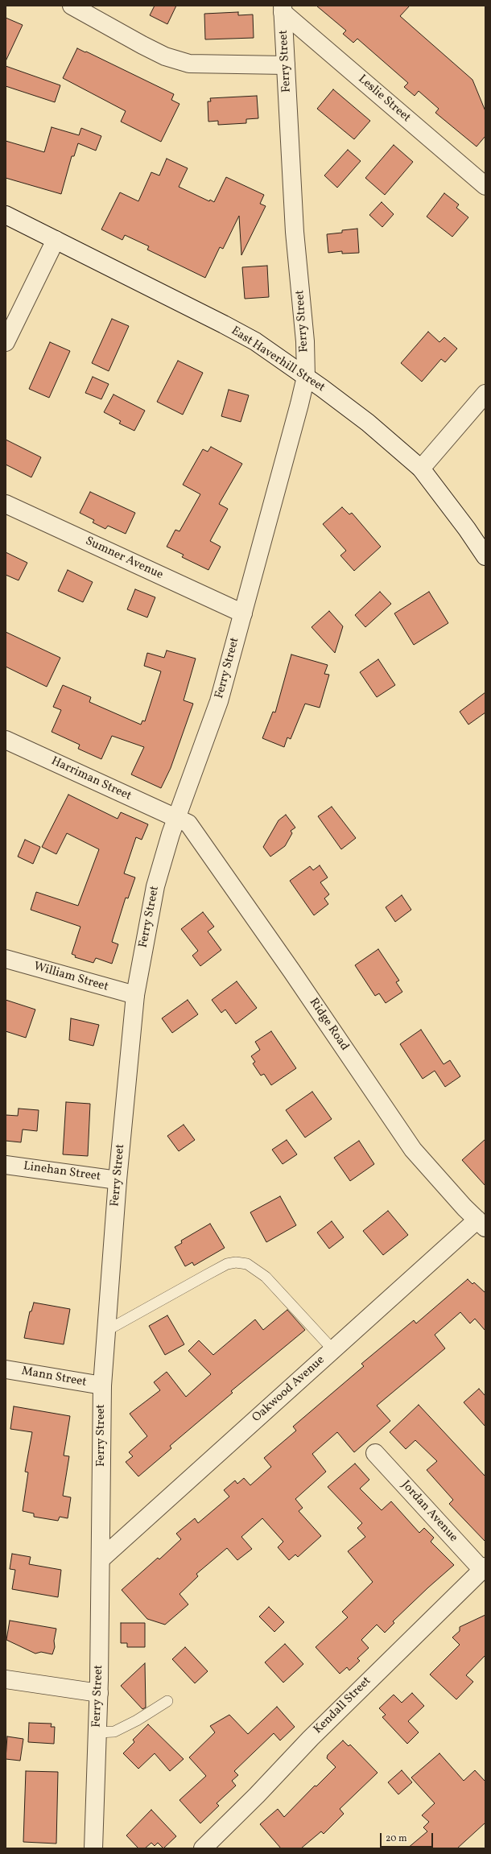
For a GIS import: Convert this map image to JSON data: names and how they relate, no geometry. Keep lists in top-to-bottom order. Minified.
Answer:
{"streets":{"street":["Ferry Street","Leslie Street","East Haverhill Street","Sumner Avenue","Harriman Street","William Street","Ridge Road","Linehan Street","Mann Street","Oakwood Avenue","Jordan Avenue","Kendall Street"]},"crossings":[["Ferry Street","Leslie Street"],["Ferry Street","East Haverhill Street"],["Ferry Street","Sumner Avenue"],["Ferry Street","Harriman Street"],["Ferry Street","William Street"],["Ferry Street","Ridge Road"],["Ferry Street","Linehan Street"],["Ferry Street","Mann Street"],["Ferry Street","Oakwood Avenue"],["Harriman Street","Ridge Road"],["Ridge Road","Oakwood Avenue"],["Jordan Avenue","Kendall Street"]],"scale_bar":"20 m"}
